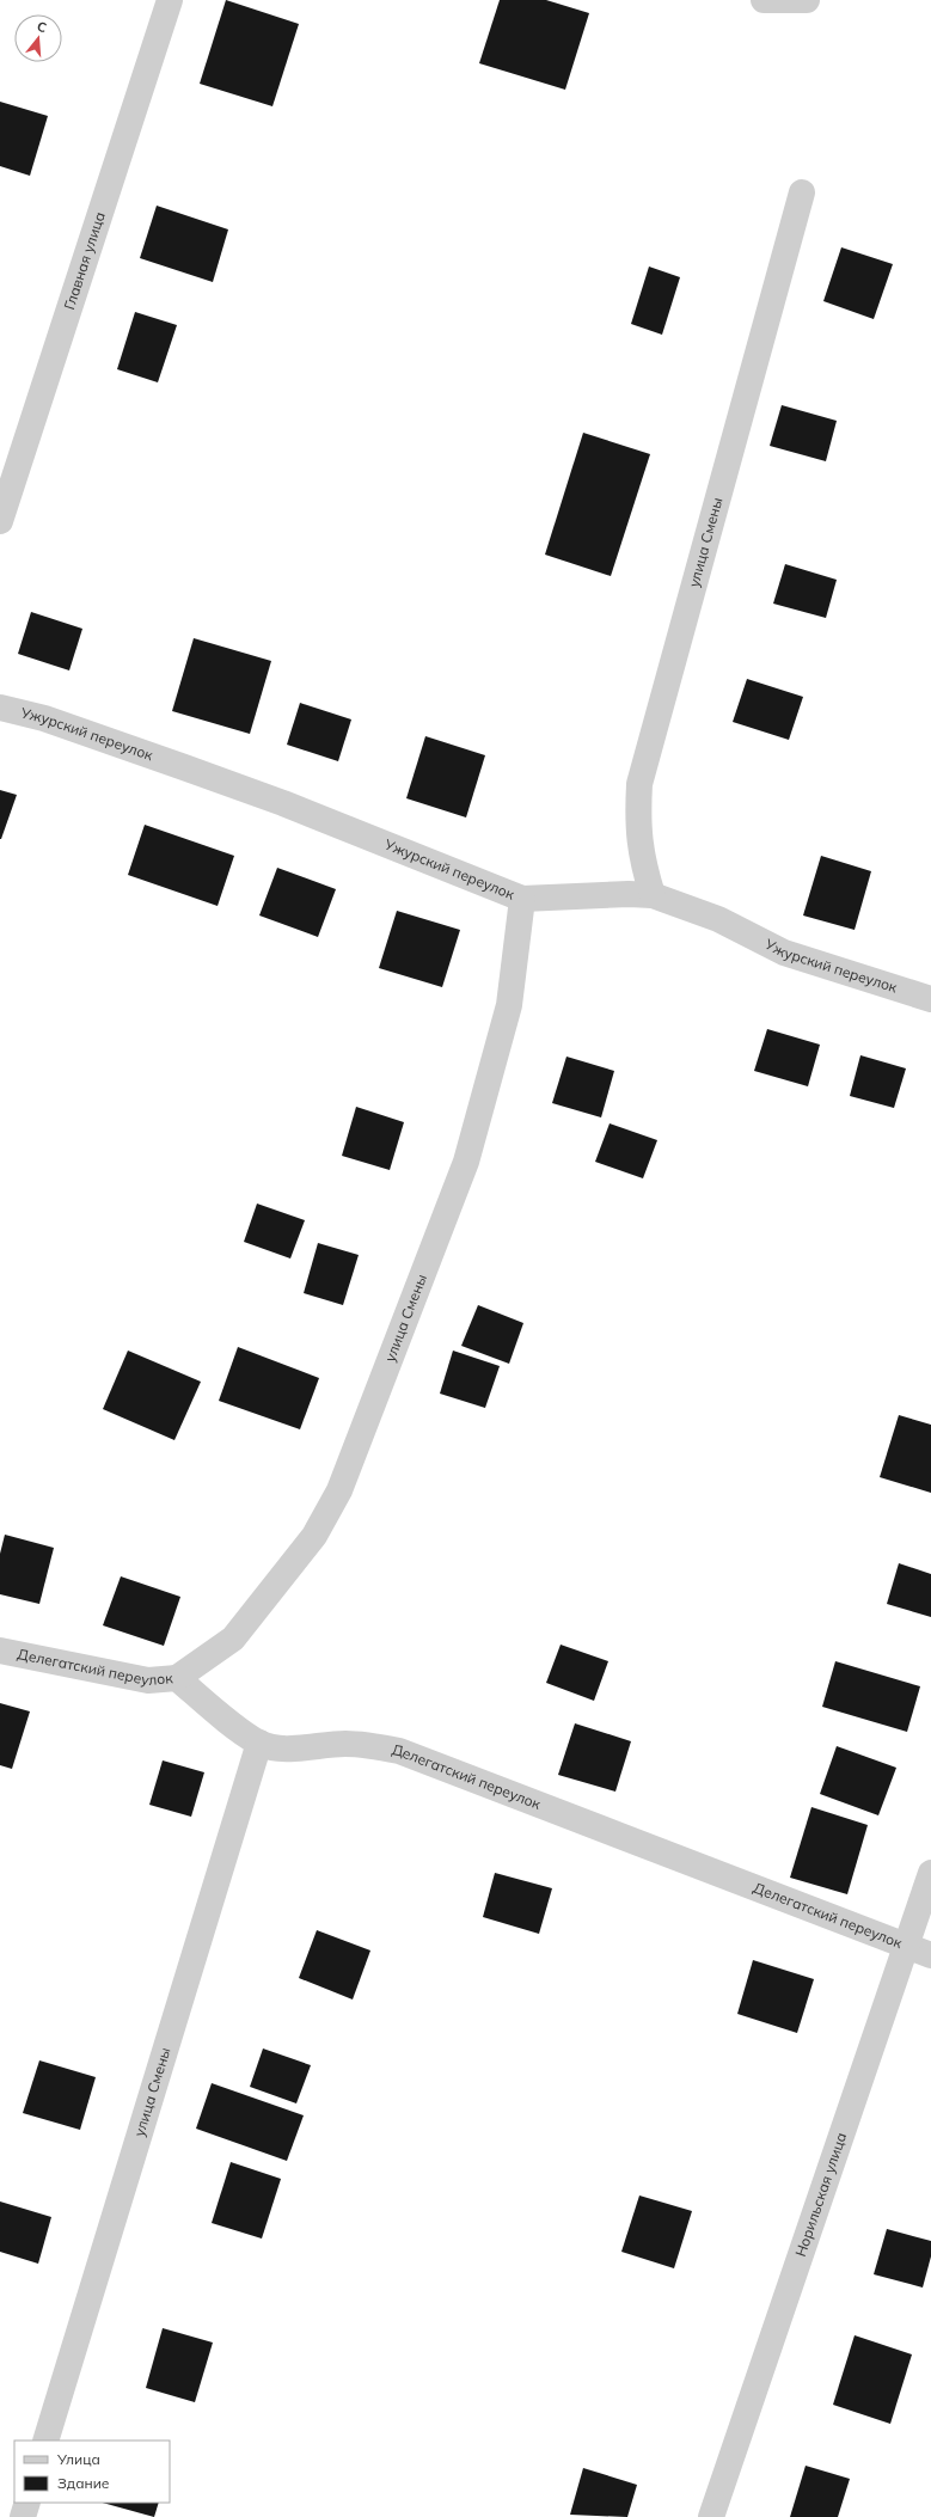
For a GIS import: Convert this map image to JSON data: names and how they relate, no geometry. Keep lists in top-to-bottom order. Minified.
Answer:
{"streets":{"street":["Главная улица","улица Смены","Ужурский переулок","Делегатский переулок","Норильская улица"]},"crossings":[["улица Смены","Ужурский переулок"],["улица Смены","Делегатский переулок"],["Делегатский переулок","Норильская улица"]],"legend":["Улица","Здание"],"north":"top"}
